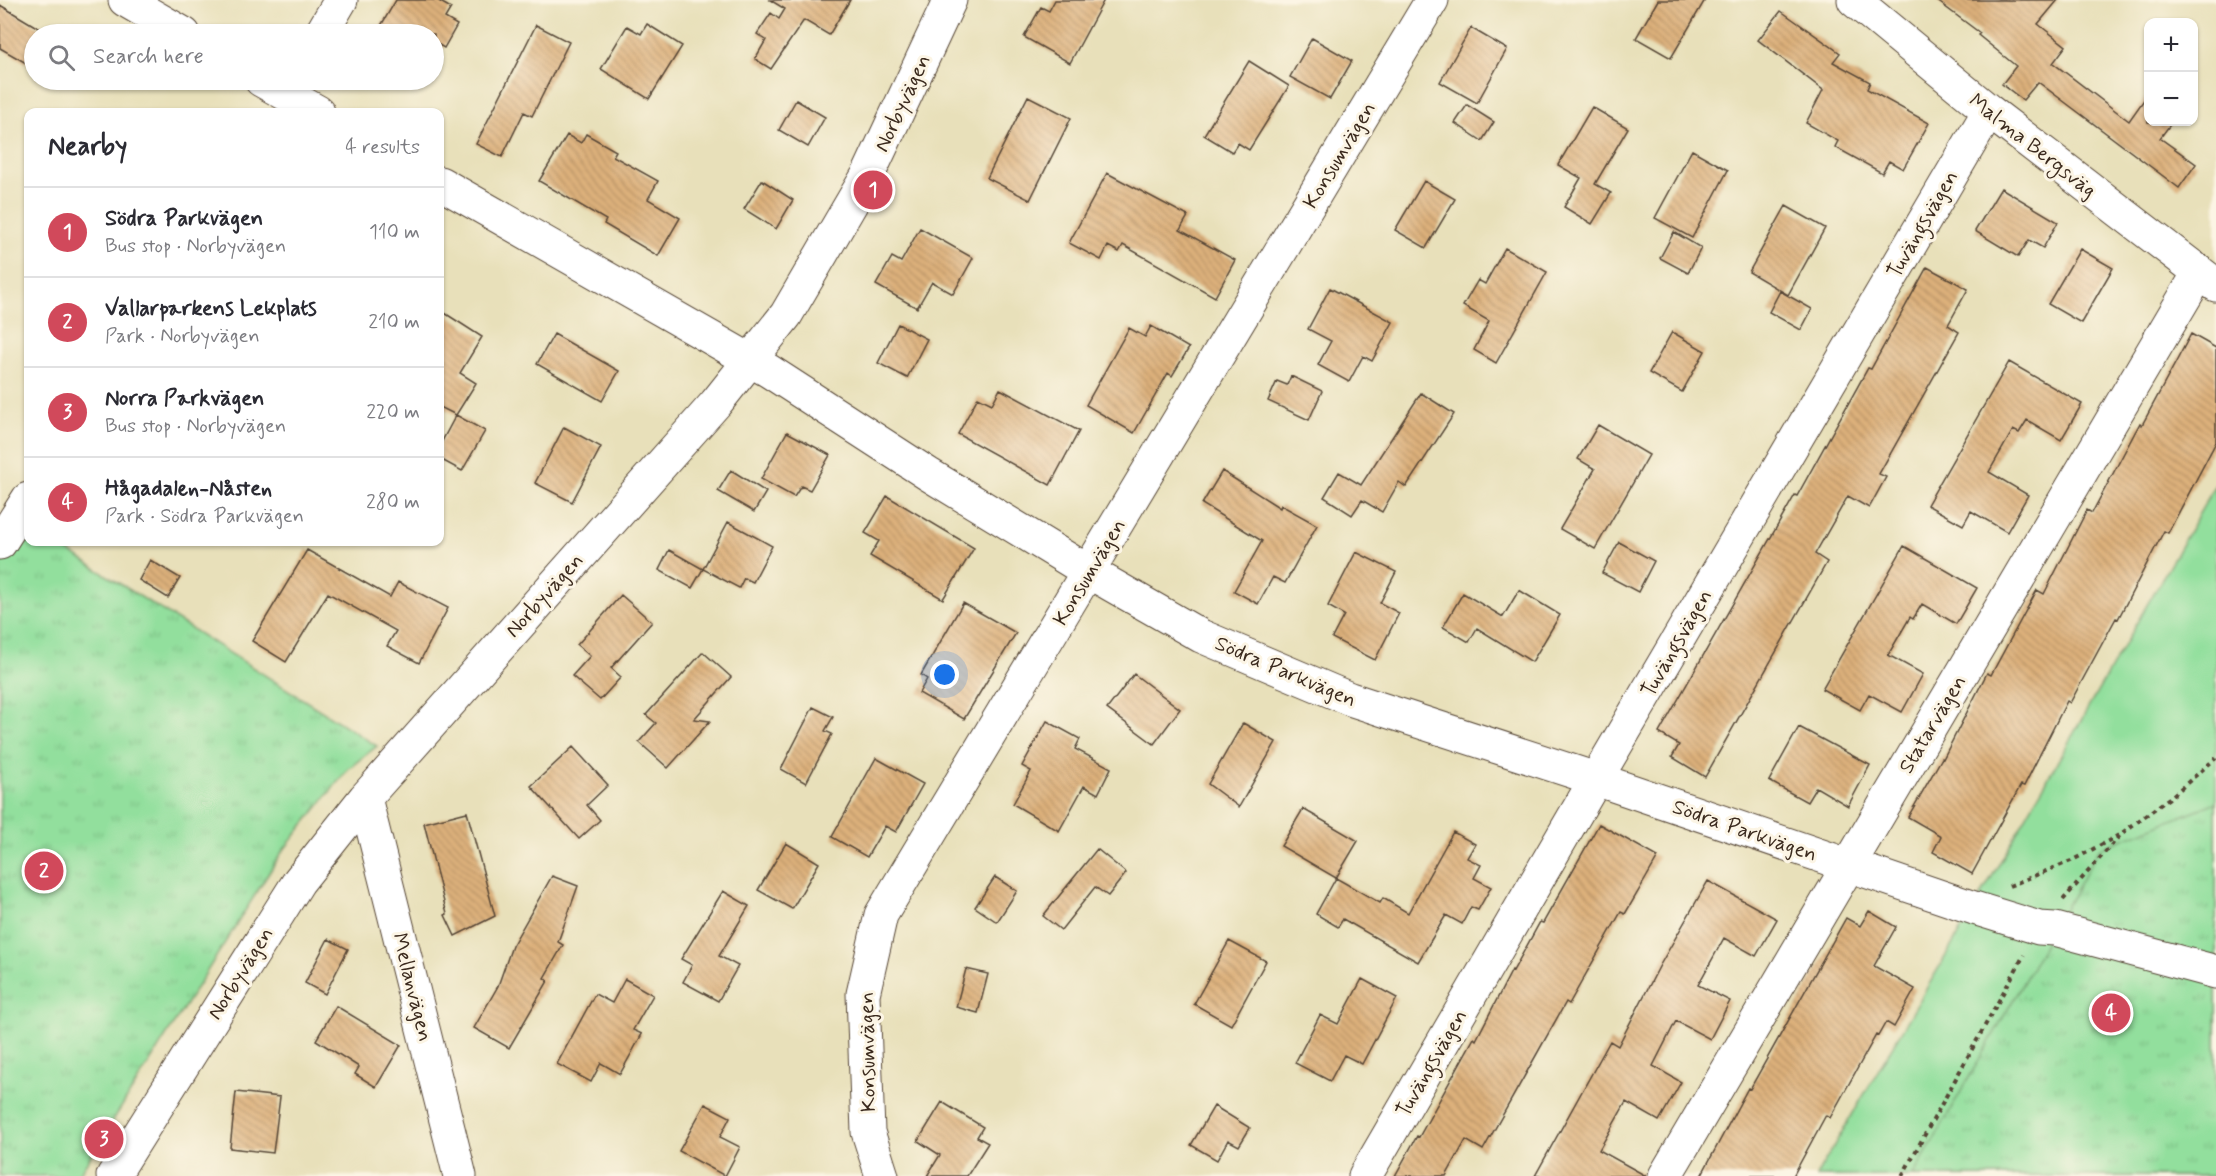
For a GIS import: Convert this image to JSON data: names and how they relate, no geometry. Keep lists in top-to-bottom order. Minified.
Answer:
{"streets":{"street":["Norbyvägen","Malma Bergsväg","Konsumvägen","Tuvängsvägen","Södra Parkvägen","Statarvägen","Mellanvägen"]},"crossings":[["Norbyvägen","Södra Parkvägen"],["Norbyvägen","Mellanvägen"],["Malma Bergsväg","Tuvängsvägen"],["Malma Bergsväg","Statarvägen"],["Konsumvägen","Södra Parkvägen"],["Tuvängsvägen","Södra Parkvägen"],["Södra Parkvägen","Statarvägen"]],"page":{"map_buttons":["+","−"],"search":"Search here","heading":["Nearby","4 results"],"pins":["1","2","4","3"],"list":[{"mark":"1","name":"Södra Parkvägen","note":"Bus stop · Norbyvägen","value":"110 m"},{"mark":"2","name":"Vallarparkens Lekplats","note":"Park · Norbyvägen","value":"210 m"},{"mark":"3","name":"Norra Parkvägen","note":"Bus stop · Norbyvägen","value":"220 m"},{"mark":"4","name":"Hågadalen-Nåsten","note":"Park · Södra Parkvägen","value":"280 m"}]}}
